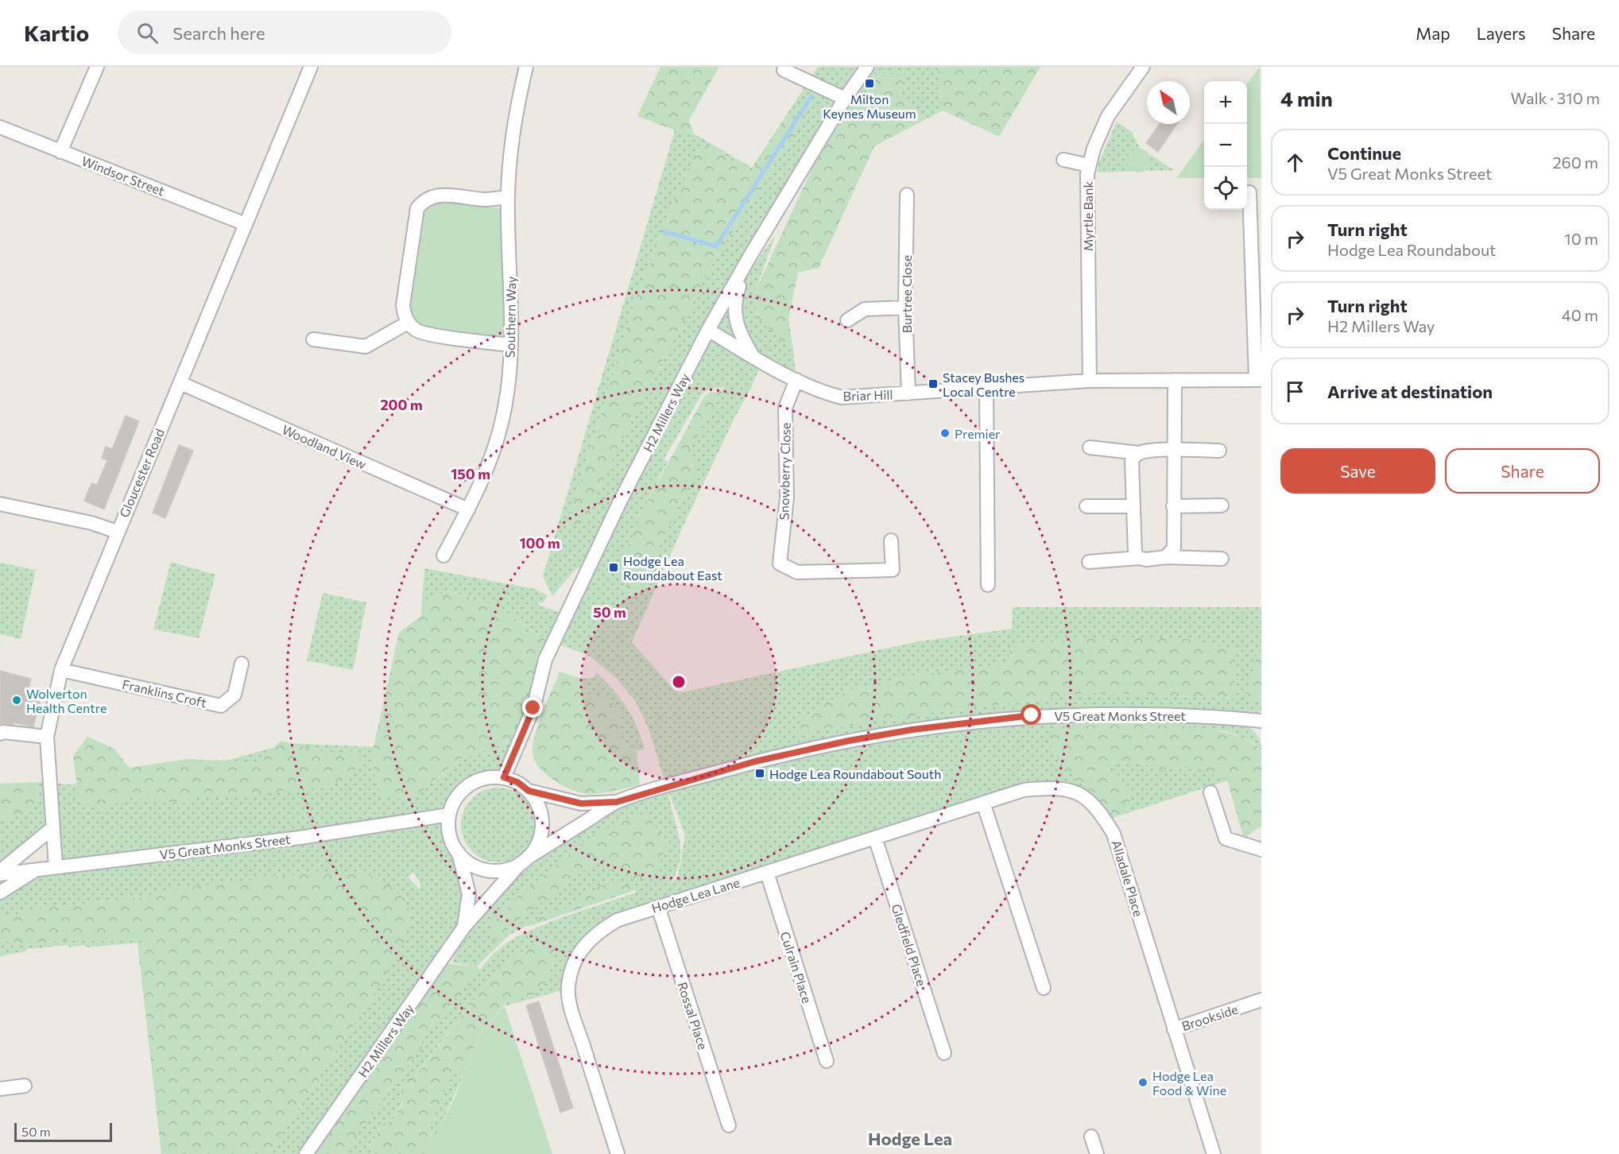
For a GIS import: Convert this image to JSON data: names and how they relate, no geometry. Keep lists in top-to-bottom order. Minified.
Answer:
{"streets":{"street":["Windsor Street","Myrtle Bank","Burtree Close","Southern Way","Briar Hill","H2 Millers Way","Woodland View","Snowberry Close","Gloucester Road","Franklins Croft","V5 Great Monks Street","Alladale Place","Hodge Lea Lane","Gledfield Place","Culrain Place","Rossal Place","Brookside"]},"crossings":[["Windsor Street","Gloucester Road"],["Myrtle Bank","Briar Hill"],["Burtree Close","Briar Hill"],["Southern Way","Woodland View"],["Briar Hill","H2 Millers Way"],["Briar Hill","Snowberry Close"],["H2 Millers Way","V5 Great Monks Street"],["Woodland View","Gloucester Road"],["Gloucester Road","Franklins Croft"],["Gloucester Road","V5 Great Monks Street"],["Alladale Place","Hodge Lea Lane"],["Alladale Place","Brookside"],["Hodge Lea Lane","Gledfield Place"],["Hodge Lea Lane","Culrain Place"],["Hodge Lea Lane","Rossal Place"]],"districts":["Hodge Lea"],"places":{"transit":["Milton Keynes Museum","Stacey Bushes Local Centre","Hodge Lea Roundabout East","Hodge Lea Roundabout South"],"other":["Premier","Wolverton Health Centre","Hodge Lea Food & Wine"]},"scale_bar":"50 m","north":"top left","page":{"header":"Kartio","search":"Search here","nav":["Map","Layers","Share"],"heading":["4 min","Walk · 310 m"],"map_buttons":["+","−"],"list":[["Continue","V5 Great Monks Street","260 m"],["Turn right","Hodge Lea Roundabout","10 m"],["Turn right","H2 Millers Way","40 m"],"Arrive at destination"],"buttons":["Save","Share"],"scale":"50 m"},"rings":["200 m","150 m","100 m","50 m"]}
